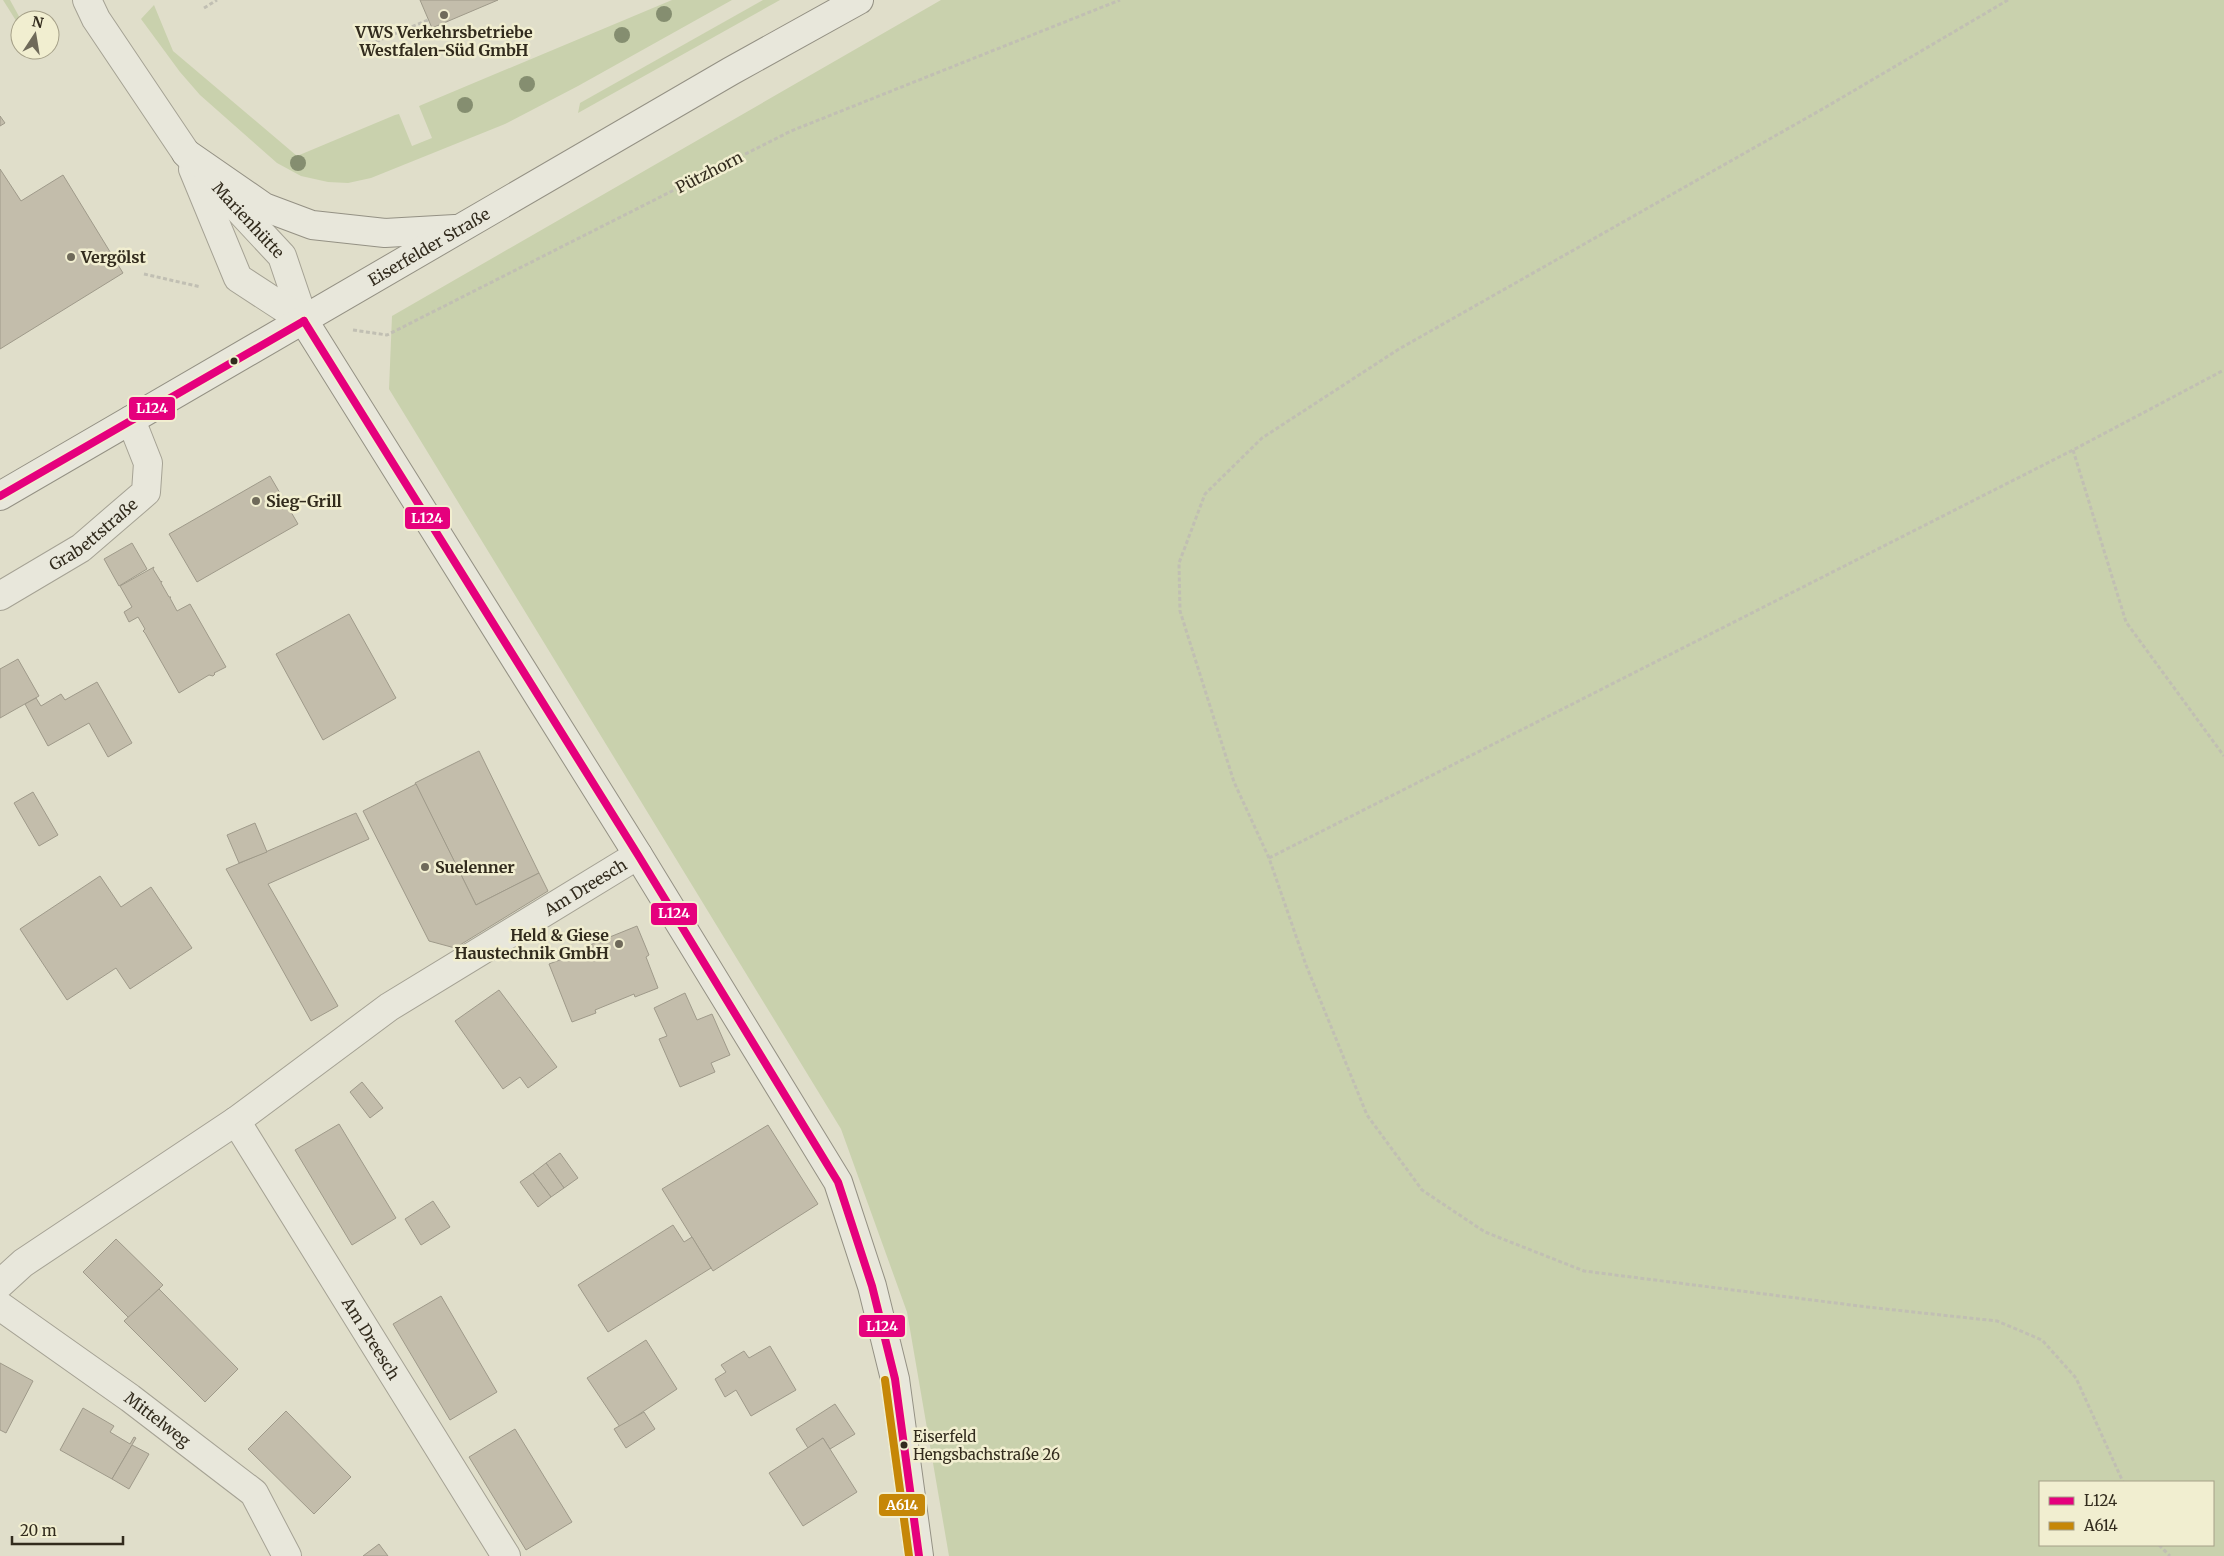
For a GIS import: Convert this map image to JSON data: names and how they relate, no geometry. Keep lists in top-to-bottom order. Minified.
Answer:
{"streets":{"street":["Marienhütte","Eiserfelder Straße","Grabettstraße","Am Dreesch","Mittelweg"],"path":["Pützhorn"]},"crossings":[["Pützhorn","Marienhütte"],["Pützhorn","Eiserfelder Straße"],["Marienhütte","Eiserfelder Straße"],["Eiserfelder Straße","Grabettstraße"]],"places":["VWS Verkehrsbetriebe Westfalen-Süd GmbH","Vergölst","Sieg-Grill","Suelenner","Held & Giese Haustechnik GmbH","Eiserfeld Hengsbachstraße 26"],"lines":["transit line L124","transit line A614"],"legend":["L124","A614"],"scale_bar":"20 m","north":"top"}
